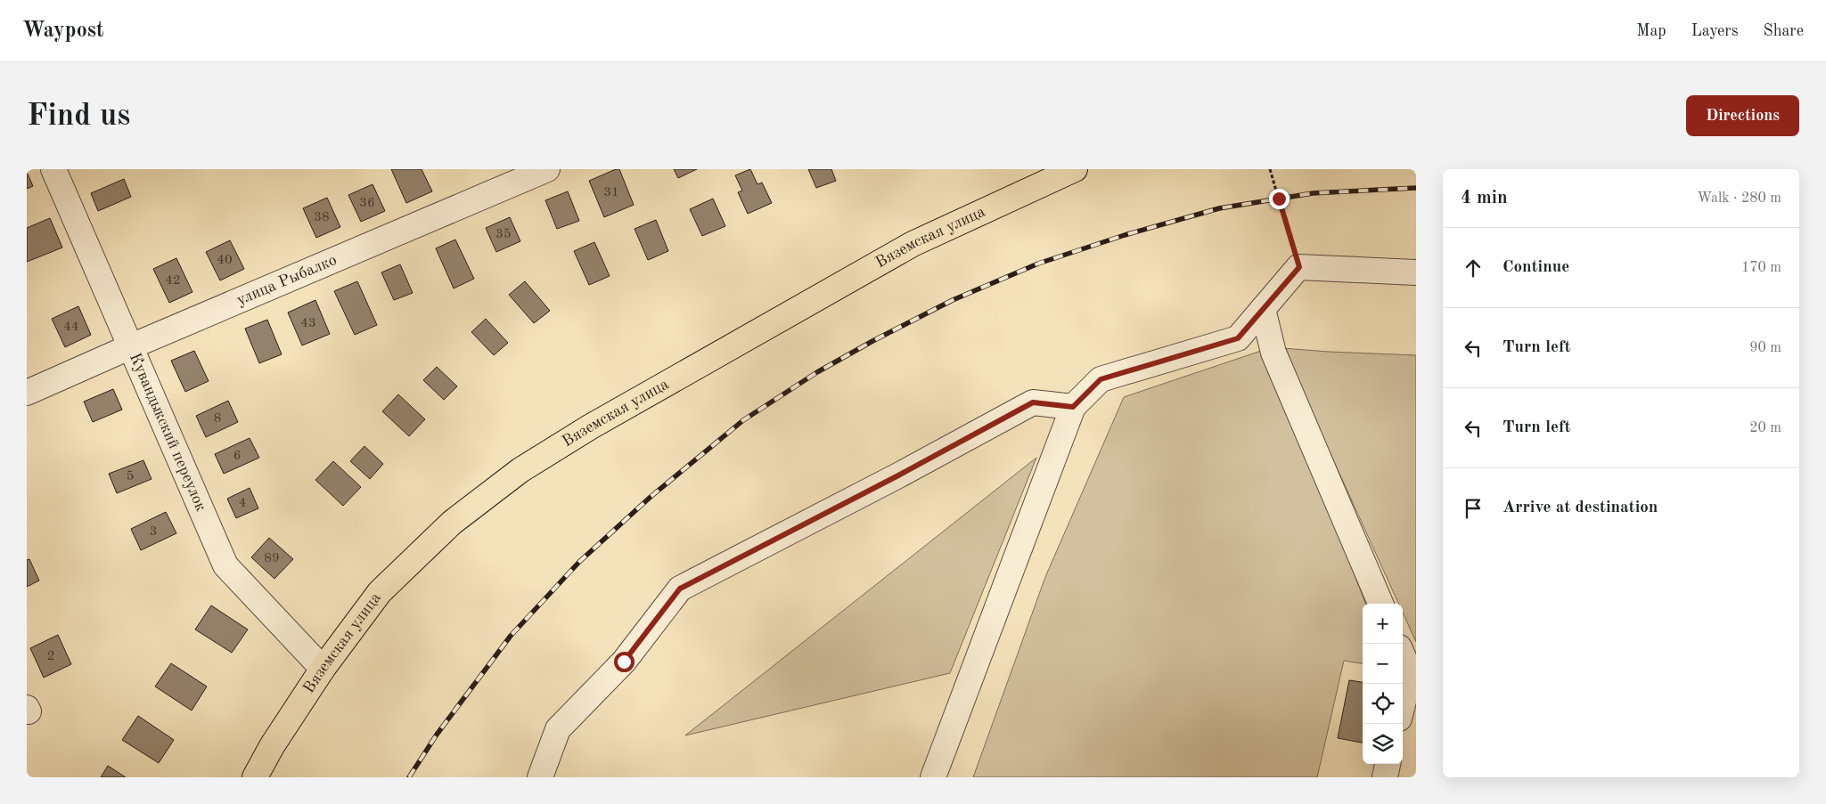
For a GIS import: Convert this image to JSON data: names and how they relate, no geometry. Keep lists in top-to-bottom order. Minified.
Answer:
{"streets":{"main road":["Вяземская улица"],"street":["улица Рыбалко","Кувандыкский переулок"]},"crossings":[["Вяземская улица","Кувандыкский переулок"],["улица Рыбалко","Кувандыкский переулок"]],"house_numbers":["31","36","38","35","40","42","43","44","8","6","5","4","3","89","2"],"page":{"header":"Waypost","nav":["Map","Layers","Share"],"buttons":"Directions","title":"Find us","heading":["4 min","Walk · 280 m"],"list":[["Continue","170 m"],["Turn left","90 m"],["Turn left","20 m"],"Arrive at destination"],"map_buttons":["+","−"]}}
